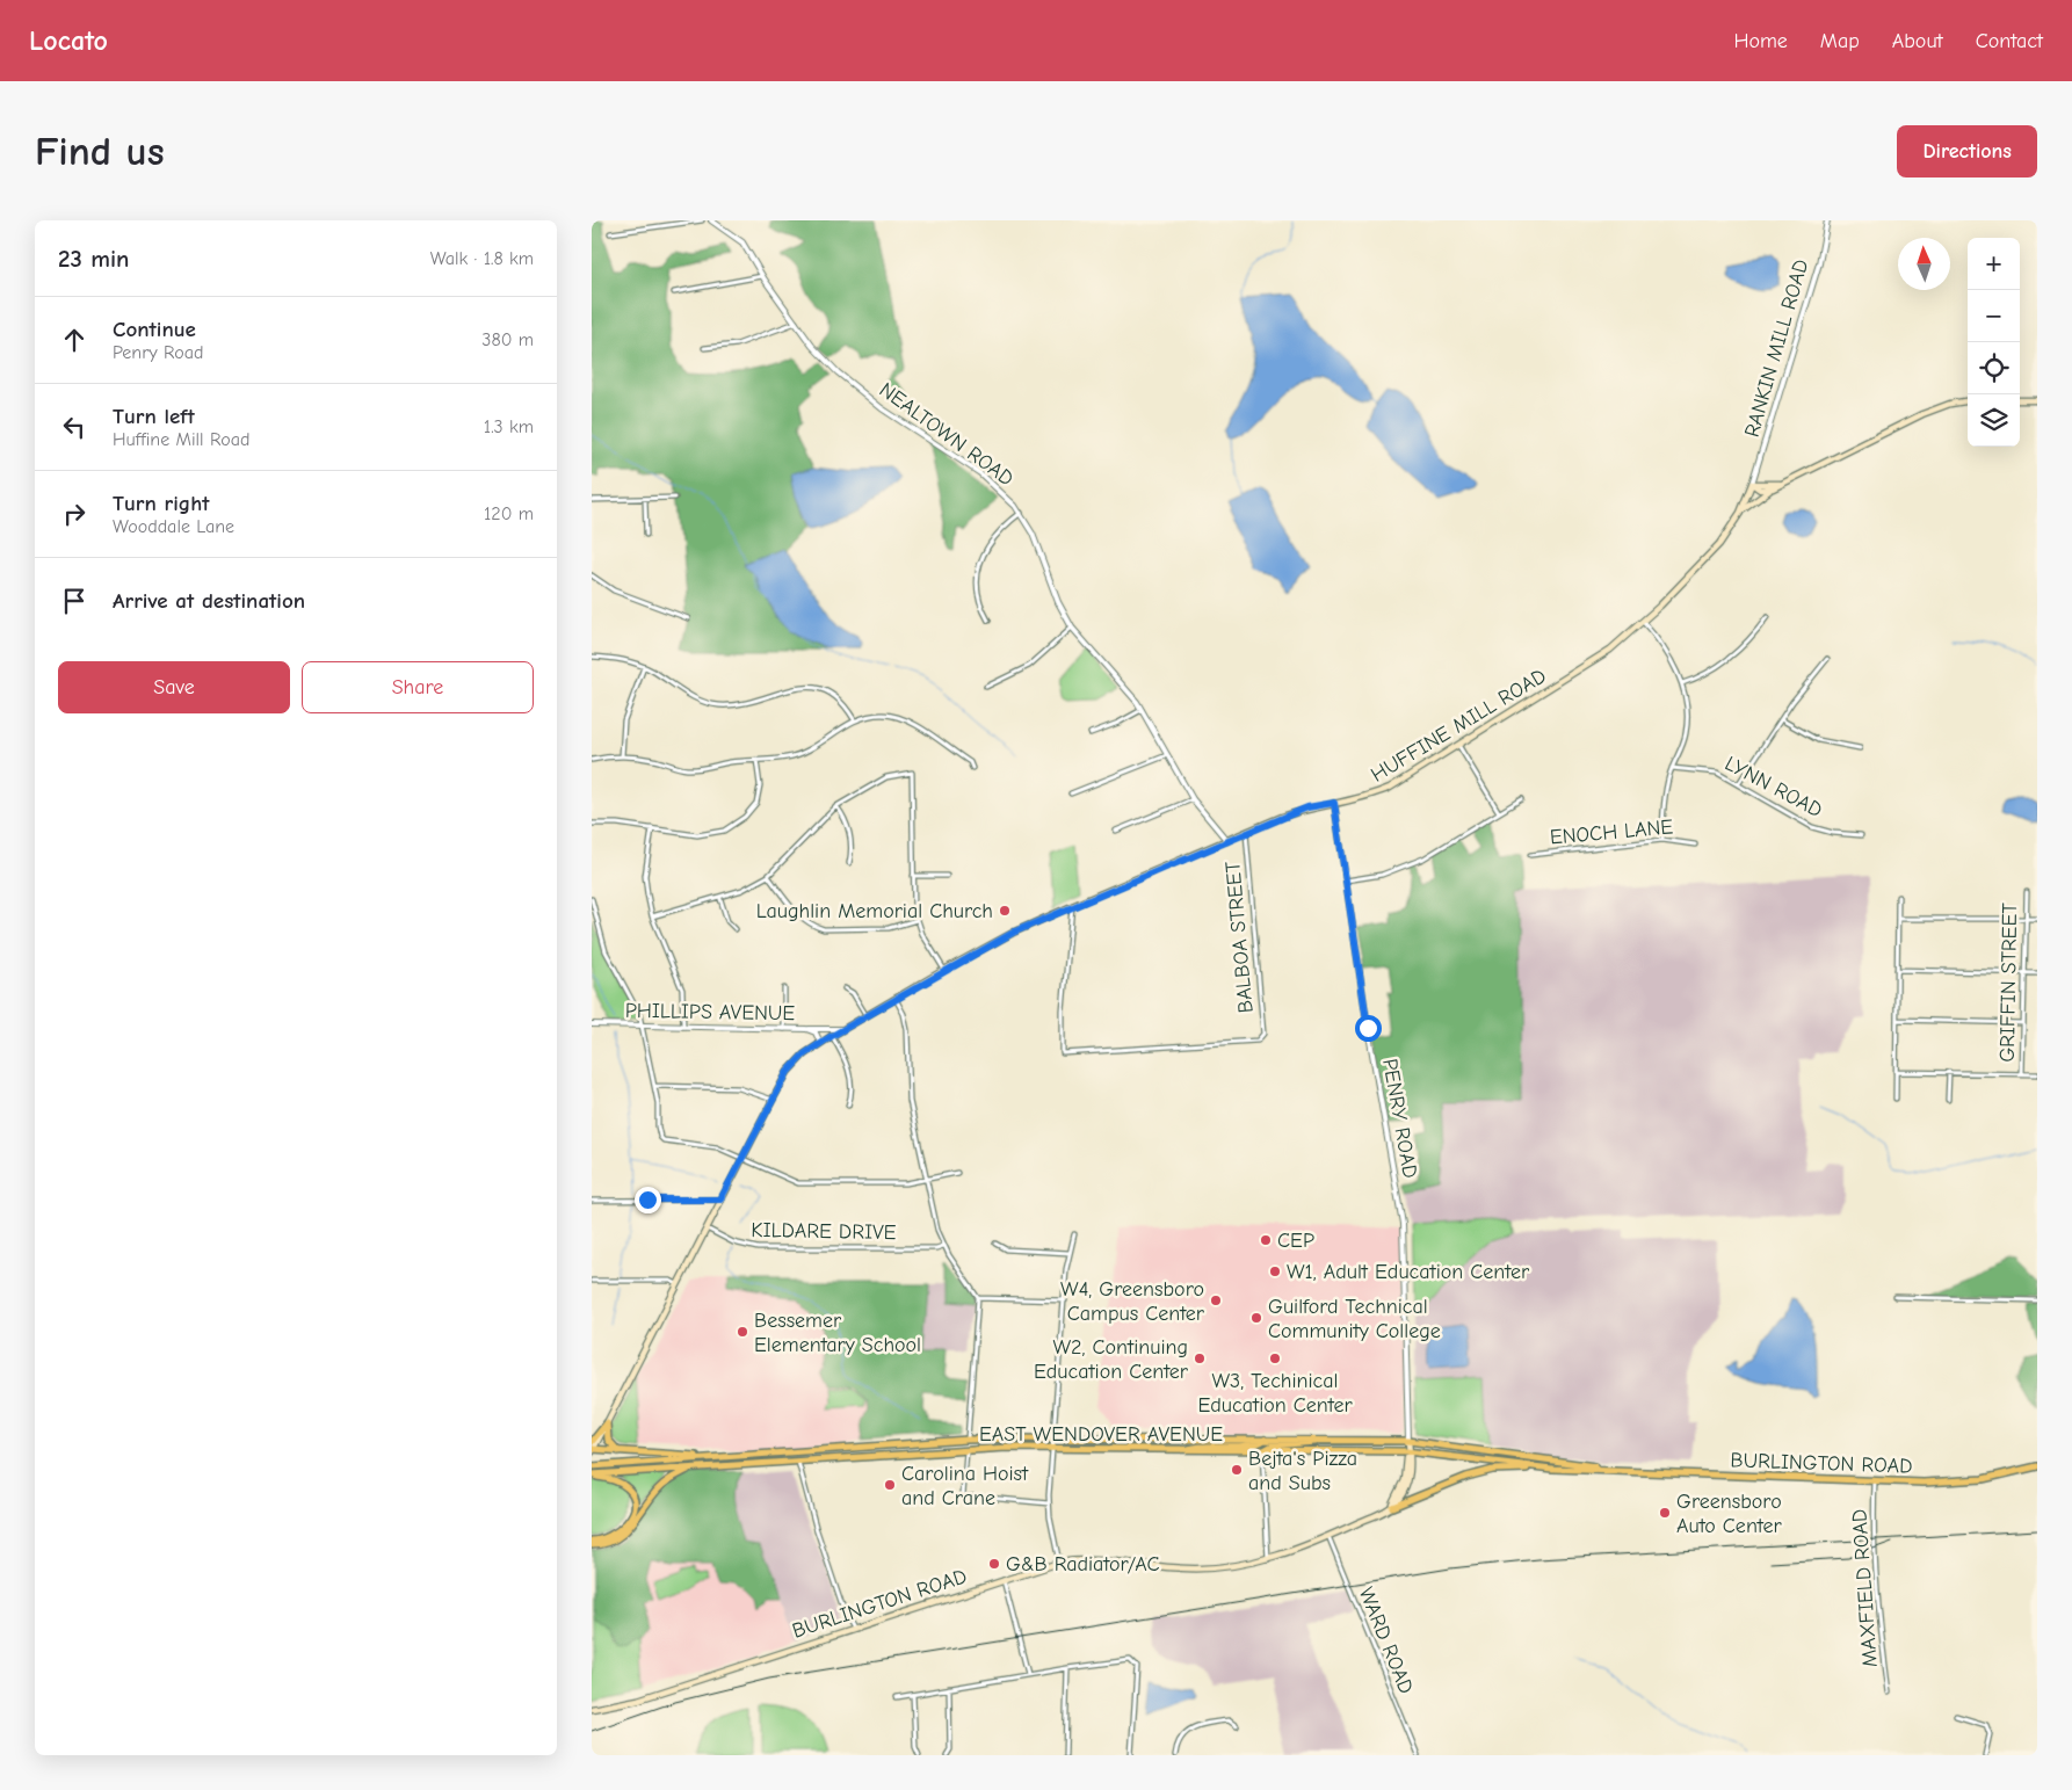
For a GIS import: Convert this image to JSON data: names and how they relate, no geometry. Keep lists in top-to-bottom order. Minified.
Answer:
{"streets":{"highway":["EAST WENDOVER AVENUE","BURLINGTON ROAD"],"main road":["HUFFINE MILL ROAD"],"street":["RANKIN MILL ROAD","NEALTOWN ROAD","LYNN ROAD","ENOCH LANE","BALBOA STREET","GRIFFIN STREET","PHILLIPS AVENUE","PENRY ROAD","KILDARE DRIVE","MAXFIELD ROAD","WARD ROAD"]},"crossings":[["RANKIN MILL ROAD","HUFFINE MILL ROAD"],["NEALTOWN ROAD","HUFFINE MILL ROAD"],["HUFFINE MILL ROAD","BALBOA STREET"],["HUFFINE MILL ROAD","PHILLIPS AVENUE"],["HUFFINE MILL ROAD","PENRY ROAD"],["HUFFINE MILL ROAD","KILDARE DRIVE"],["PENRY ROAD","EAST WENDOVER AVENUE"],["PENRY ROAD","BURLINGTON ROAD"],["EAST WENDOVER AVENUE","BURLINGTON ROAD"],["BURLINGTON ROAD","MAXFIELD ROAD"],["BURLINGTON ROAD","WARD ROAD"]],"places":["Laughlin Memorial Church","CEP","W1, Adult Education Center","W4, Greensboro Campus Center","Guilford Technical Community College","Bessemer Elementary School","W2, Continuing Education Center","W3, Techinical Education Center","Bejta's Pizza and Subs","Carolina Hoist and Crane","Greensboro Auto Center","G&B Radiator/AC"],"north":"top","page":{"header":"Locato","nav":["Home","Map","About","Contact"],"buttons":["Directions",["Save","Share"]],"title":"Find us","heading":["23 min","Walk · 1.8 km"],"map_buttons":["+","−"],"list":[["Continue","Penry Road","380 m"],["Turn left","Huffine Mill Road","1.3 km"],["Turn right","Wooddale Lane","120 m"],"Arrive at destination"]}}
